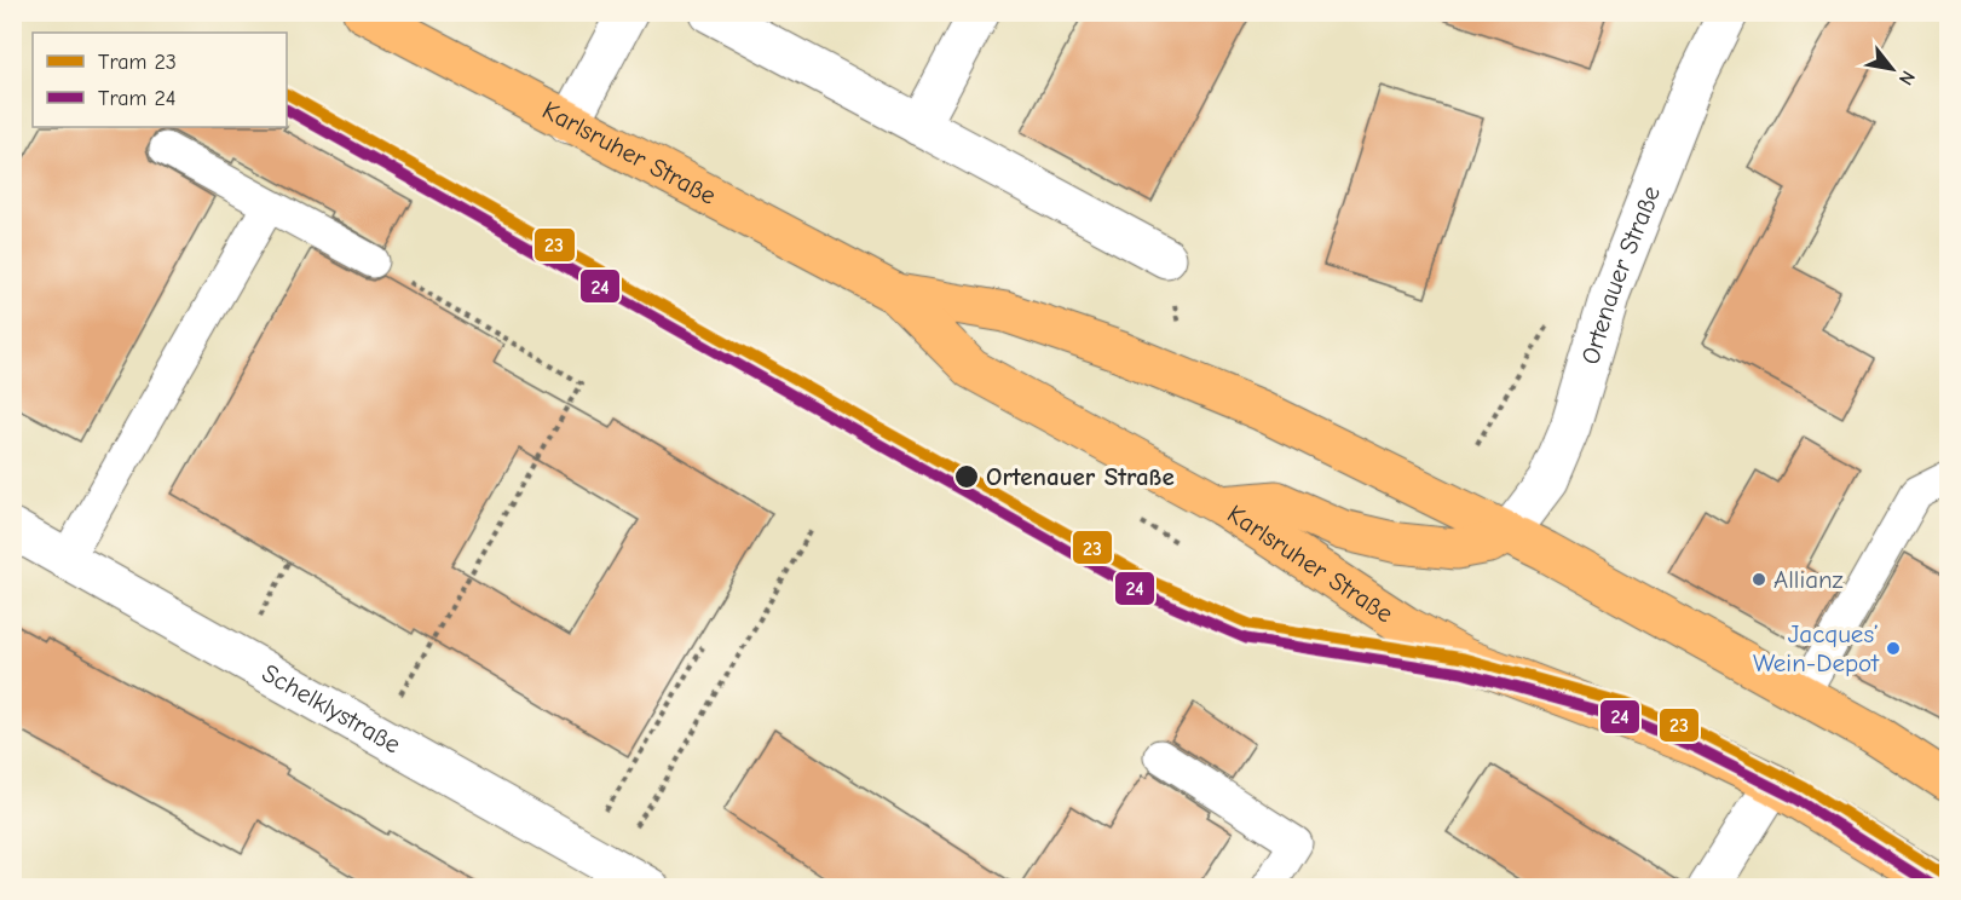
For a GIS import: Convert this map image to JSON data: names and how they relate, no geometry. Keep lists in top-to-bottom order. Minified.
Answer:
{"streets":{"main road":["Karlsruher Straße"],"street":["Ortenauer Straße","Schelklystraße"]},"crossings":[["Karlsruher Straße","Ortenauer Straße"]],"places":["Ortenauer Straße","Allianz","Jacques’ Wein-Depot"],"lines":["tram line 23","tram line 24"],"legend":["Tram 23","Tram 24"],"north":"bottom right"}
